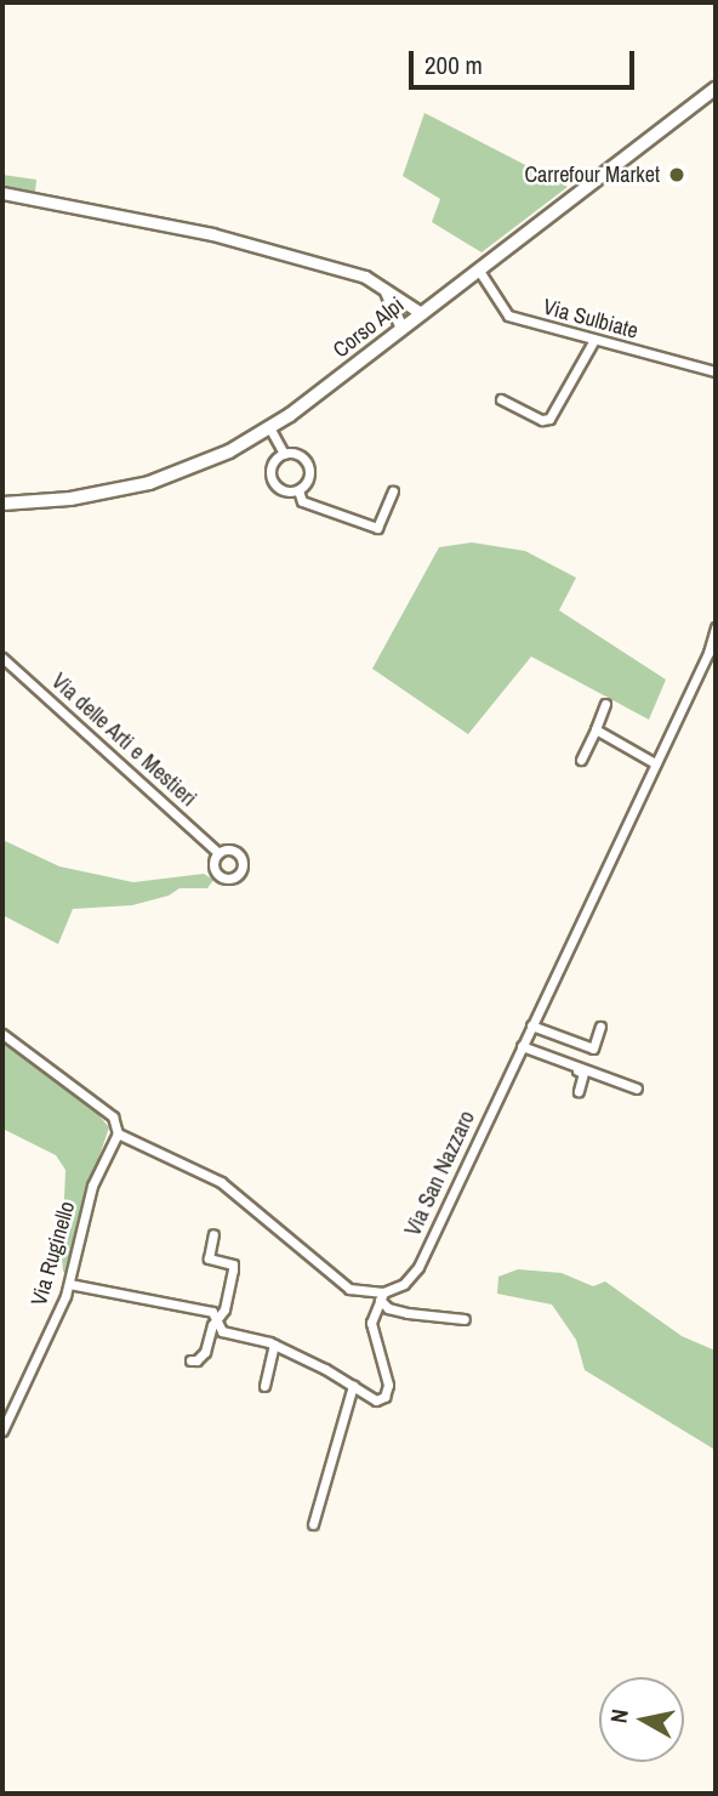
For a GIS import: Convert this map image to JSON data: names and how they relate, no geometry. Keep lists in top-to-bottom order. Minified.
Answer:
{"streets":{"main road":["Corso Alpi"],"street":["Via Sulbiate","Via delle Arti e Mestieri","Via San Nazzaro","Via Ruginello"]},"crossings":[["Via Sulbiate","Corso Alpi"]],"places":["Carrefour Market"],"scale_bar":"200 m","north":"left"}
